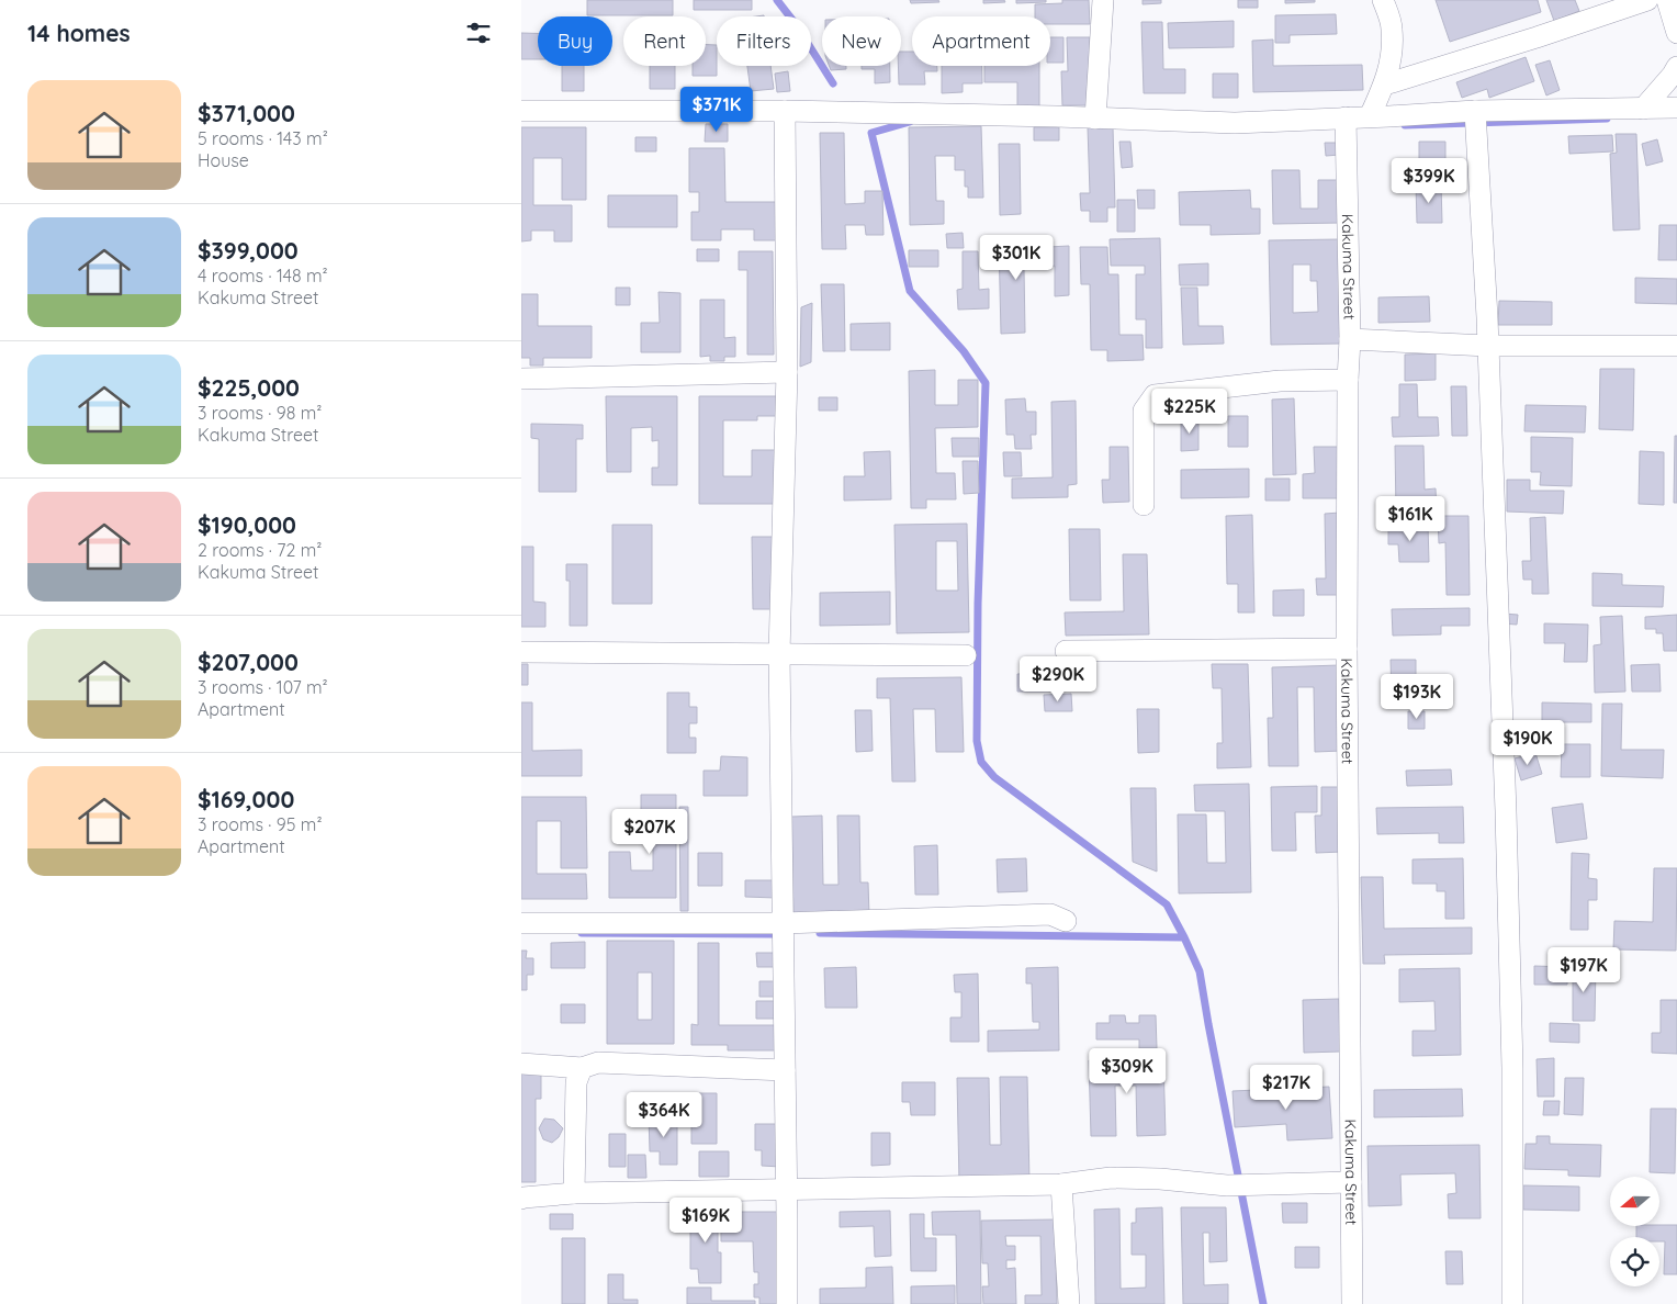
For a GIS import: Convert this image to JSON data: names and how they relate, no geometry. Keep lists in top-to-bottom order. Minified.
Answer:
{"streets":{"street":["Kakuma Street"]},"north":"left","page":{"heading":"14 homes","chip":["Buy","Rent","Filters","New","Apartment"],"list":[{"name":"$371,000","note":"5 rooms · 143 m² · House"},{"name":"$399,000","note":"4 rooms · 148 m² · Kakuma Street"},{"name":"$225,000","note":"3 rooms · 98 m² · Kakuma Street"},{"name":"$190,000","note":"2 rooms · 72 m² · Kakuma Street"},{"name":"$207,000","note":"3 rooms · 107 m² · Apartment"},{"name":"$169,000","note":"3 rooms · 95 m² · Apartment"}],"price":["$371K","$399K","$301K","$225K","$161K","$290K","$193K","$190K","$207K","$197K","$309K","$217K","$364K","$169K"]}}
